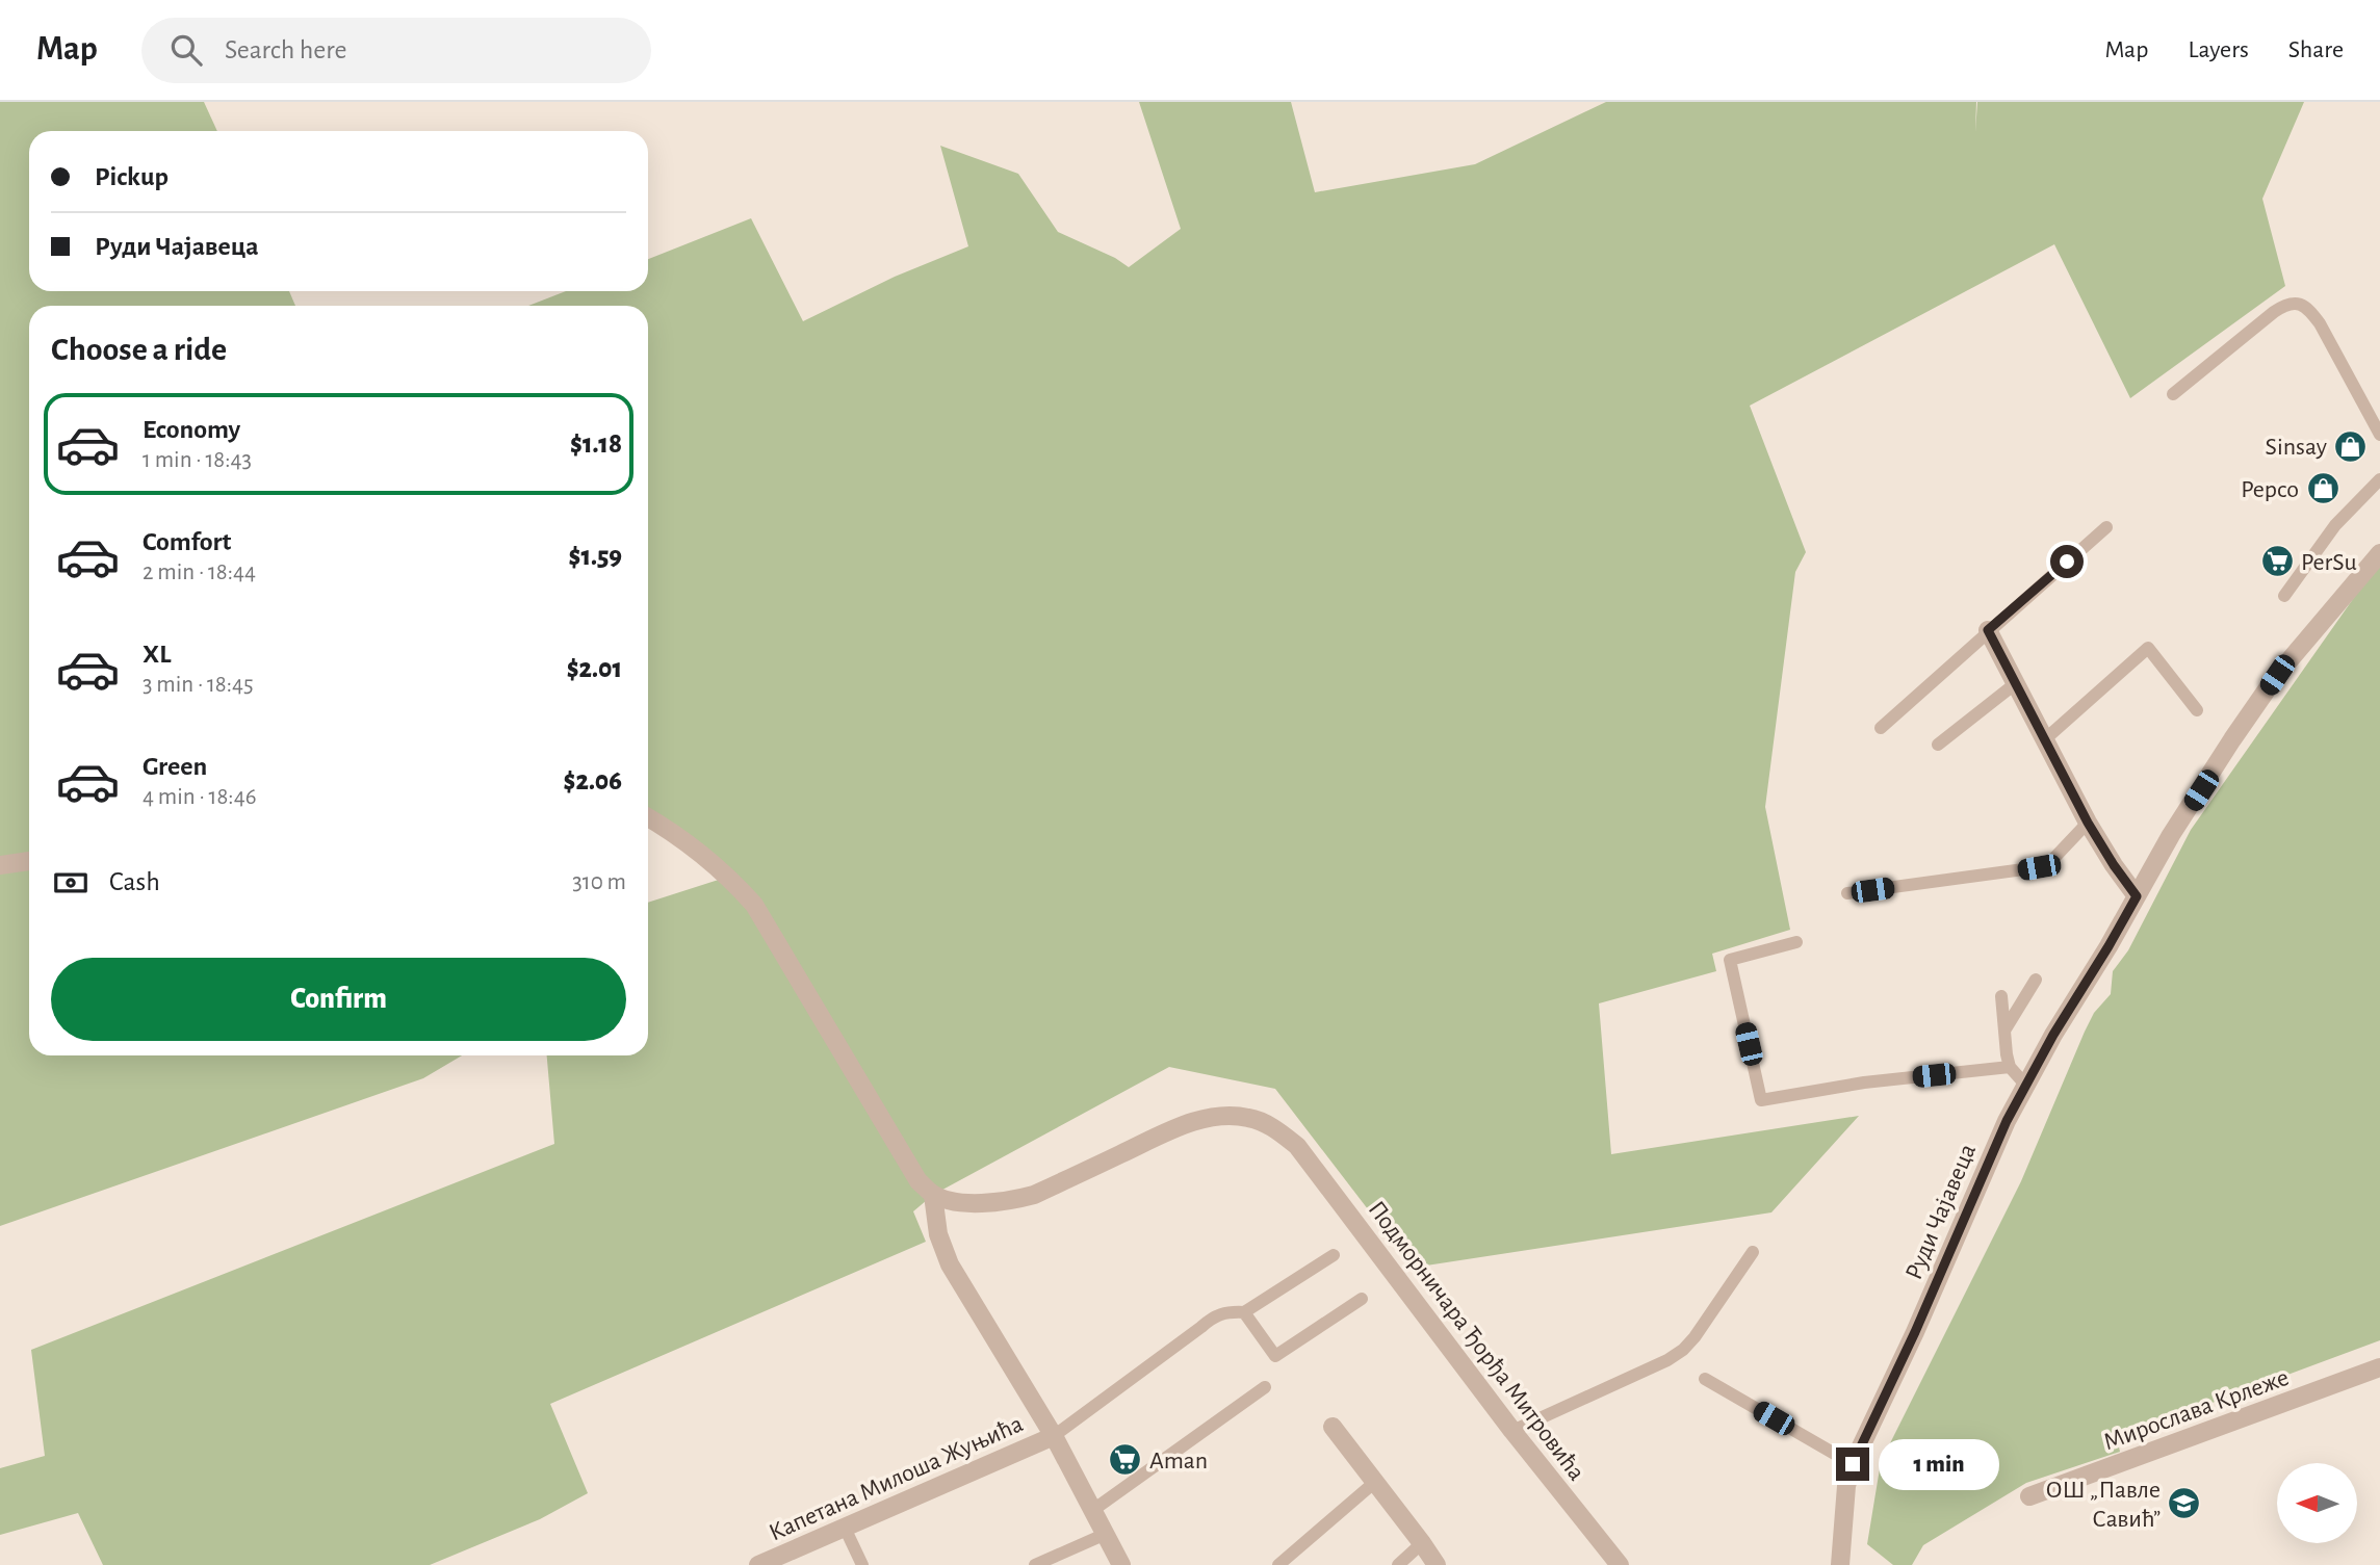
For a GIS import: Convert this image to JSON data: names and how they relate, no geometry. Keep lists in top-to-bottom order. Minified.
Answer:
{"streets":{"street":["Руди Чајавеца","Подморничара Ђорђа Митровића","Мирослава Крлеже","Капетана Милоша Жуњића"]},"crossings":[["Подморничара Ђорђа Митровића","Капетана Милоша Жуњића"]],"places":{"shop":["Sinsay","Pepco"],"supermarket":["PerSu","Aman"],"school or university":["ОШ „Павле Савић”"]},"north":"left","page":{"header":"Map","search":"Search here","nav":["Map","Layers","Share"],"banner":["Pickup","Руди Чајавеца"],"heading":"Choose a ride","list":[{"name":"Economy","note":"1 min · 18:43","value":"$1.18"},{"name":"Comfort","note":"2 min · 18:44","value":"$1.59"},{"name":"XL","note":"3 min · 18:45","value":"$2.01"},{"name":"Green","note":"4 min · 18:46","value":"$2.06"}],"pay":["Cash","310 m"],"buttons":"Confirm","bubble":"1 min"}}
